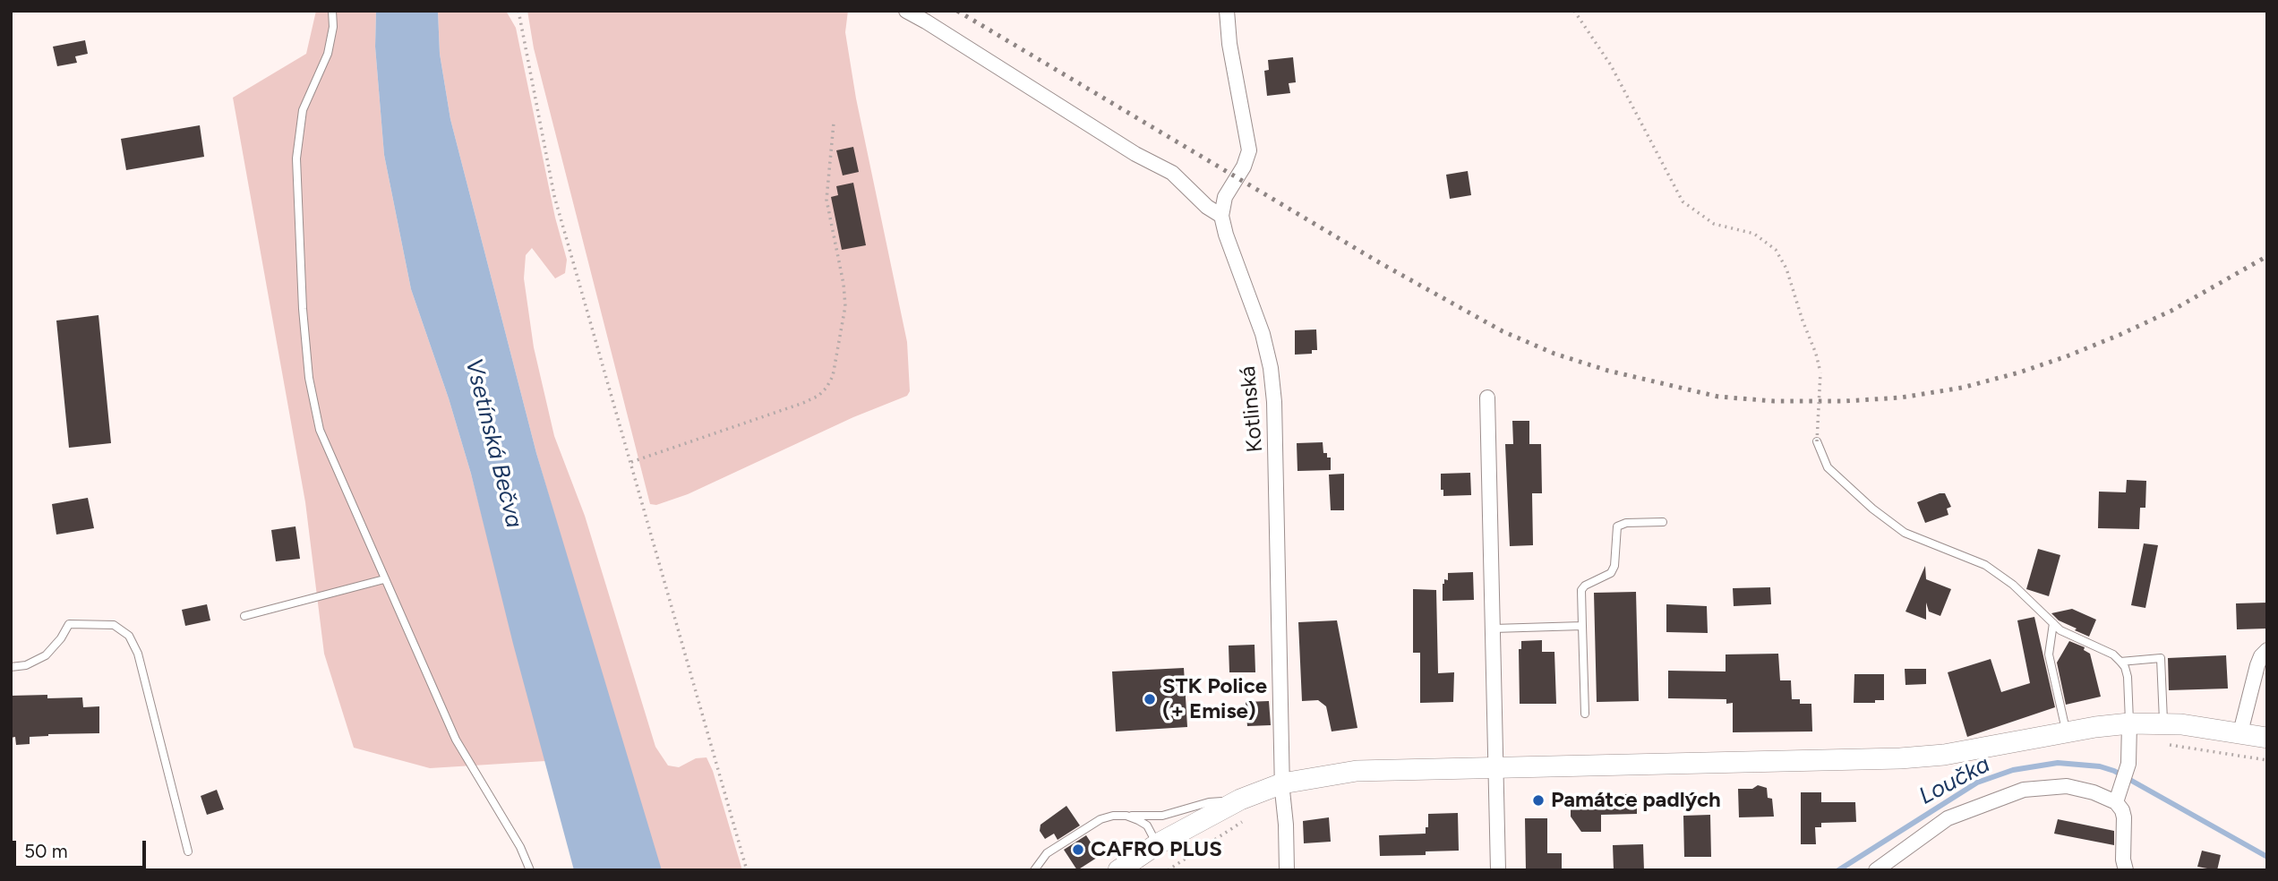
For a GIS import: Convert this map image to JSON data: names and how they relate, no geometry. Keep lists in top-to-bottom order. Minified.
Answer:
{"streets":{"street":["Kotlinská"]},"water":["Vsetínská Bečva","Loučka"],"places":["STK Police (+ Emise)","Památce padlých","CAFRO PLUS"],"scale_bar":"50 m"}
